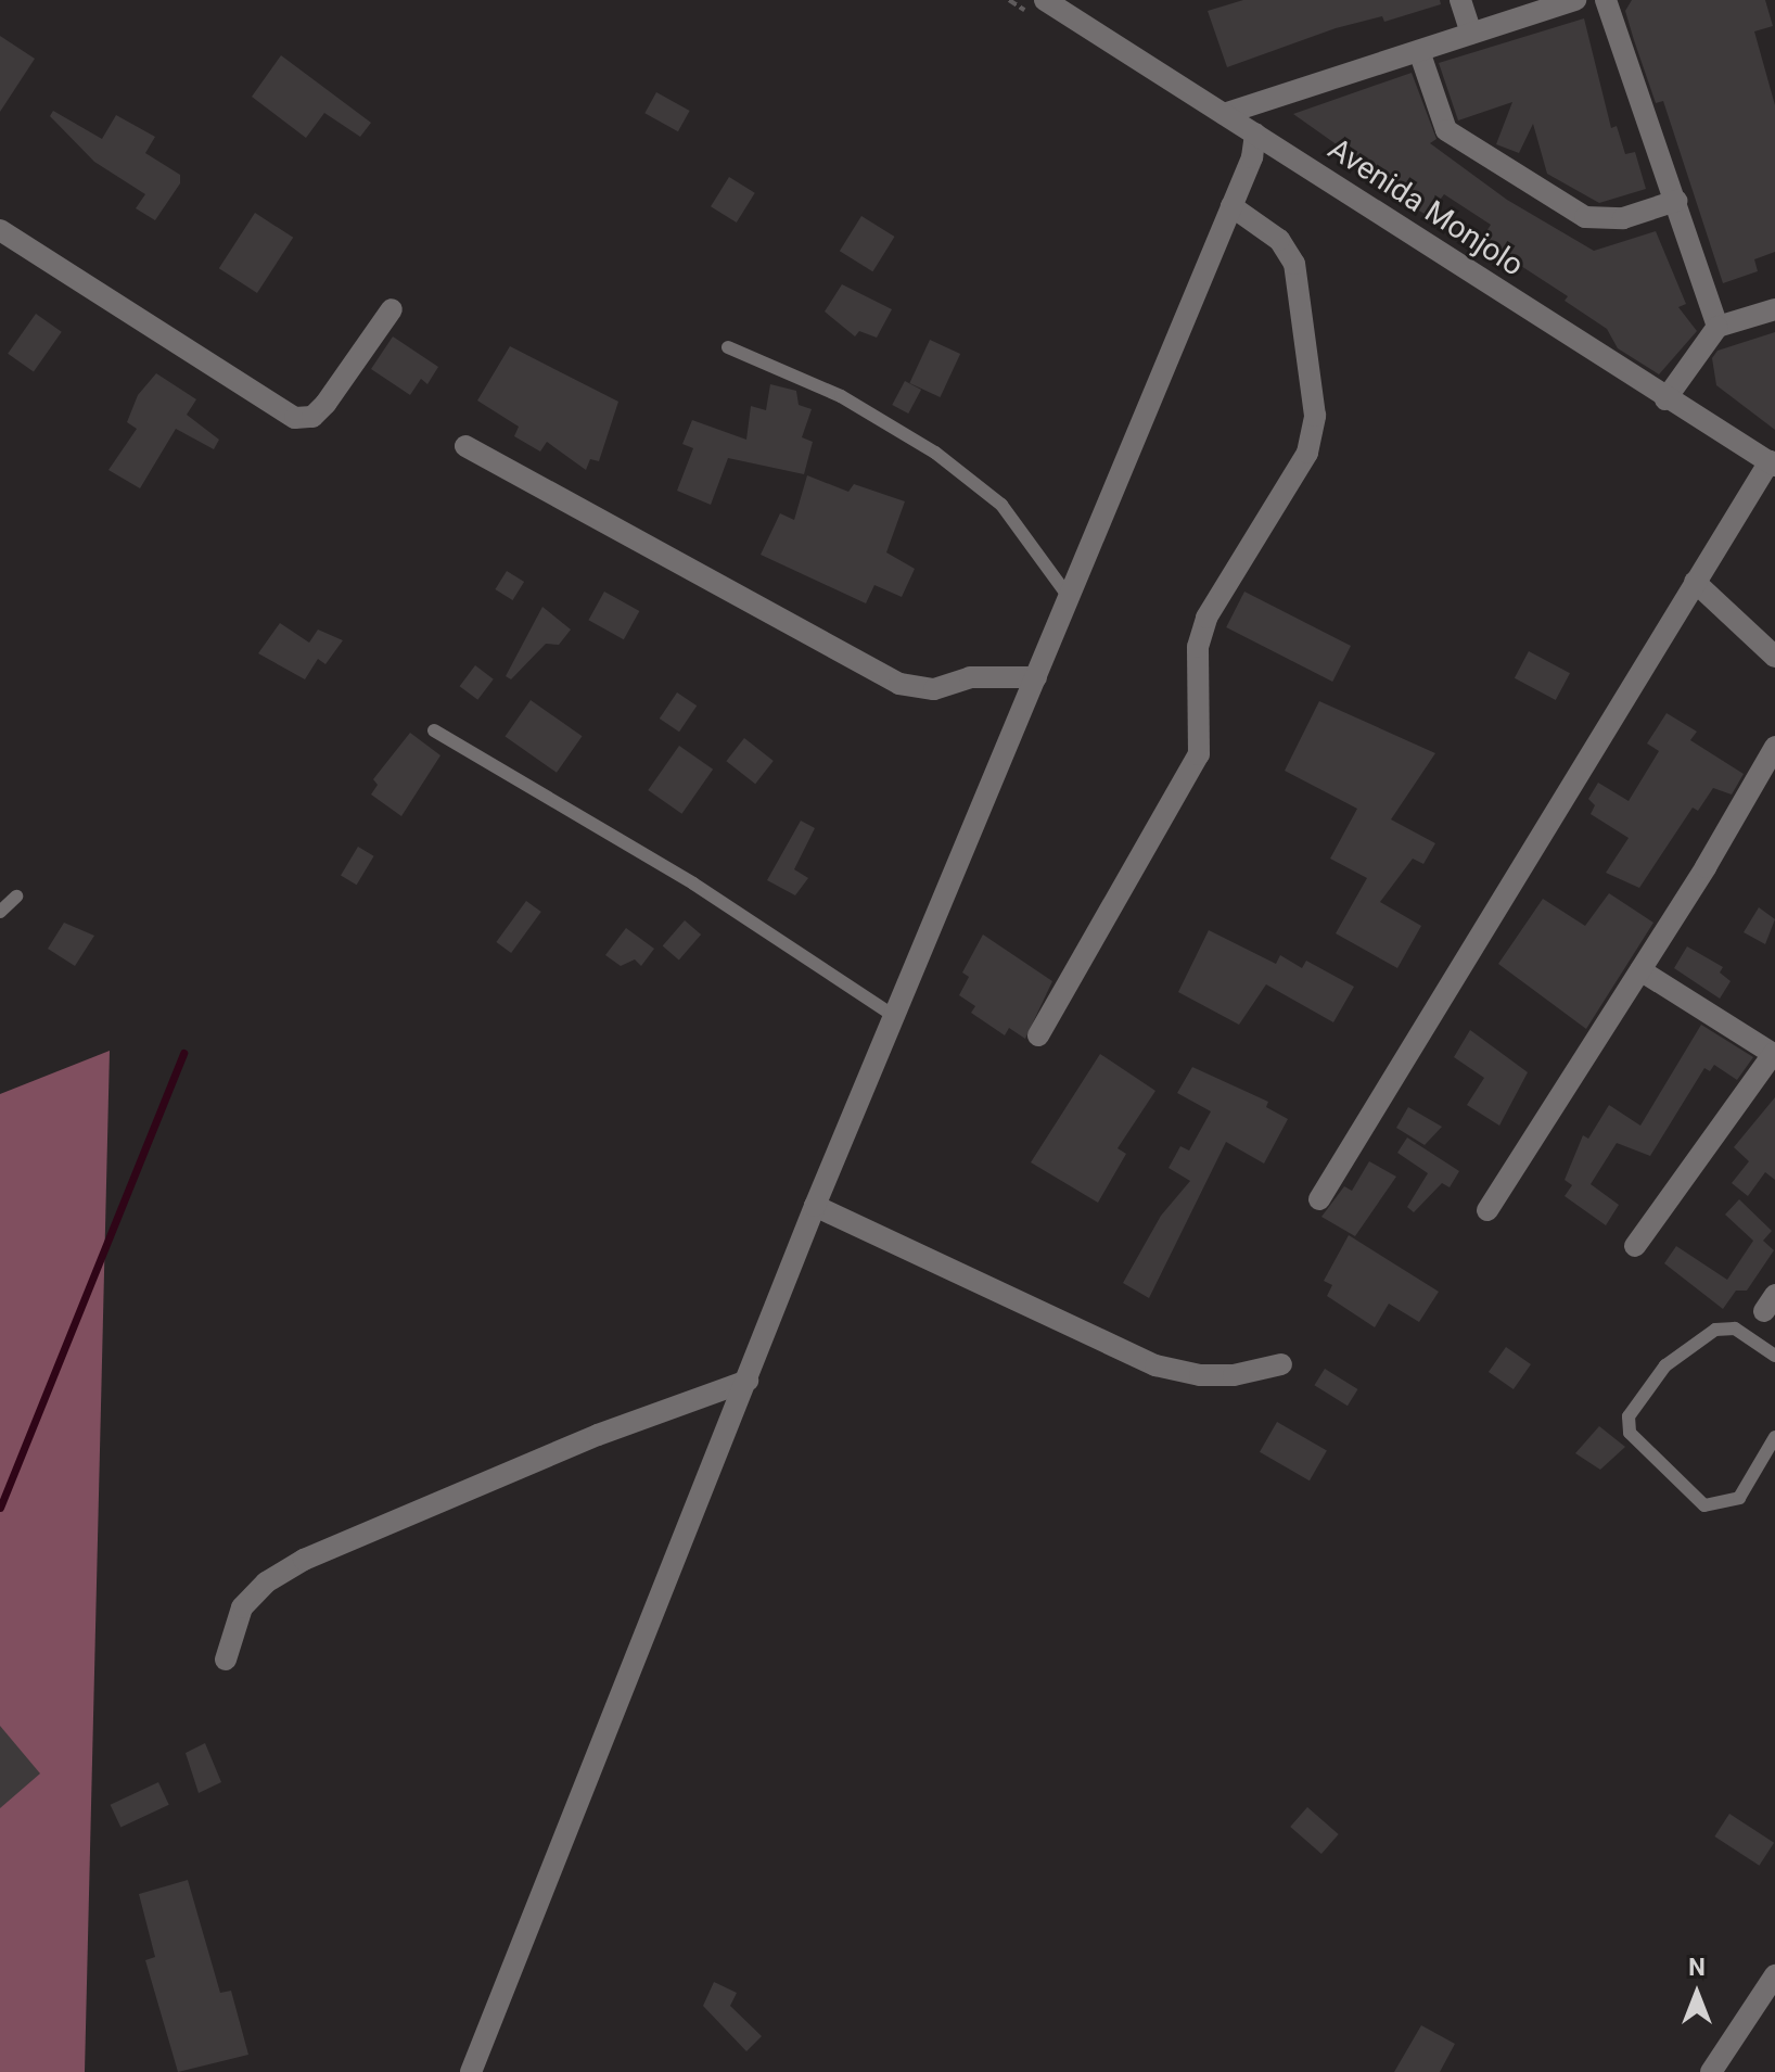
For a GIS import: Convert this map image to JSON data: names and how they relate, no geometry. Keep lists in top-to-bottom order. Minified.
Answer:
{"streets":{"street":["Avenida Monjolo"]},"north":"top"}
